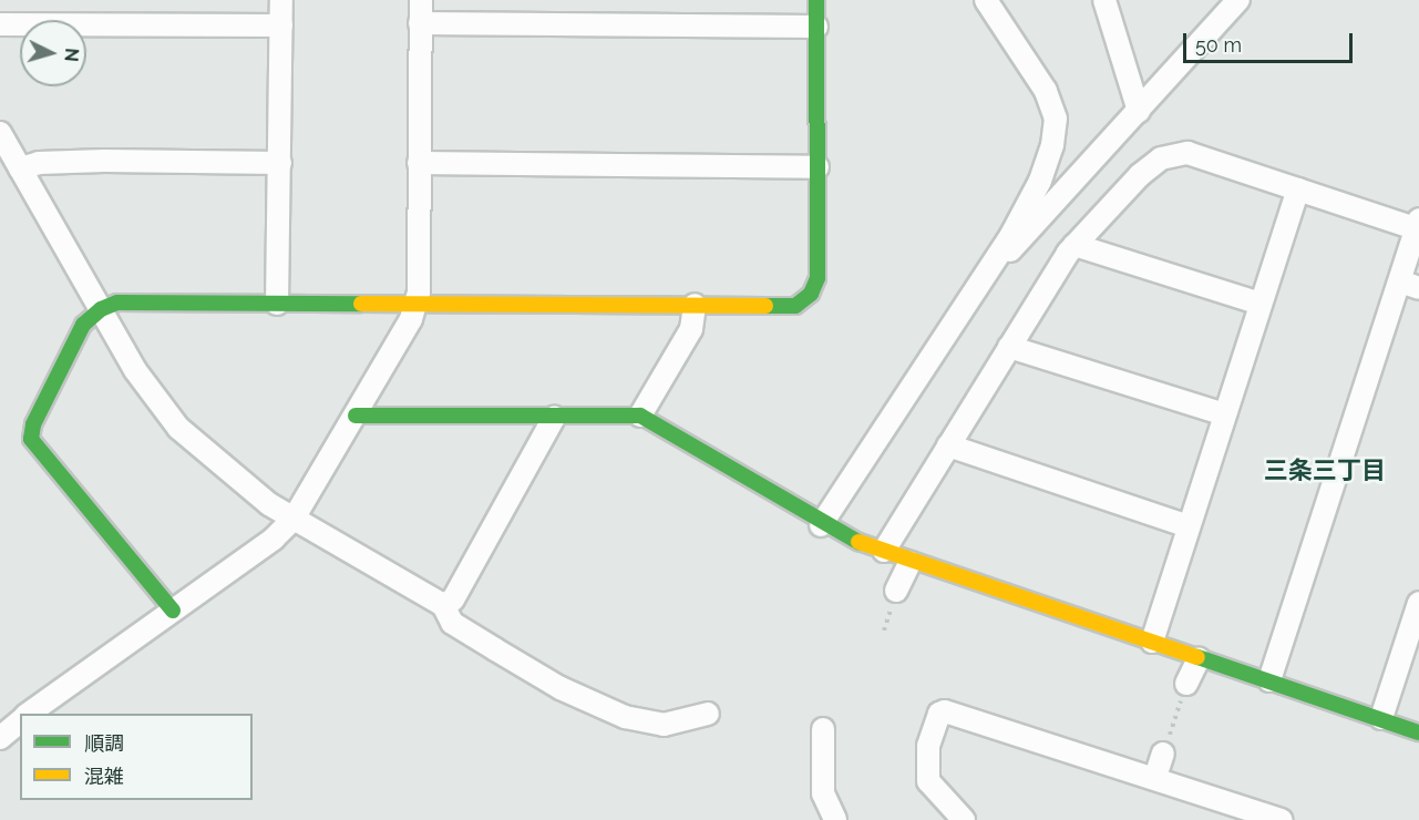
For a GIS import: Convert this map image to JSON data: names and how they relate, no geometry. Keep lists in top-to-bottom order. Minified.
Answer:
{"districts":["三条三丁目"],"legend":["順調","混雑"],"scale_bar":"50 m","north":"right"}
